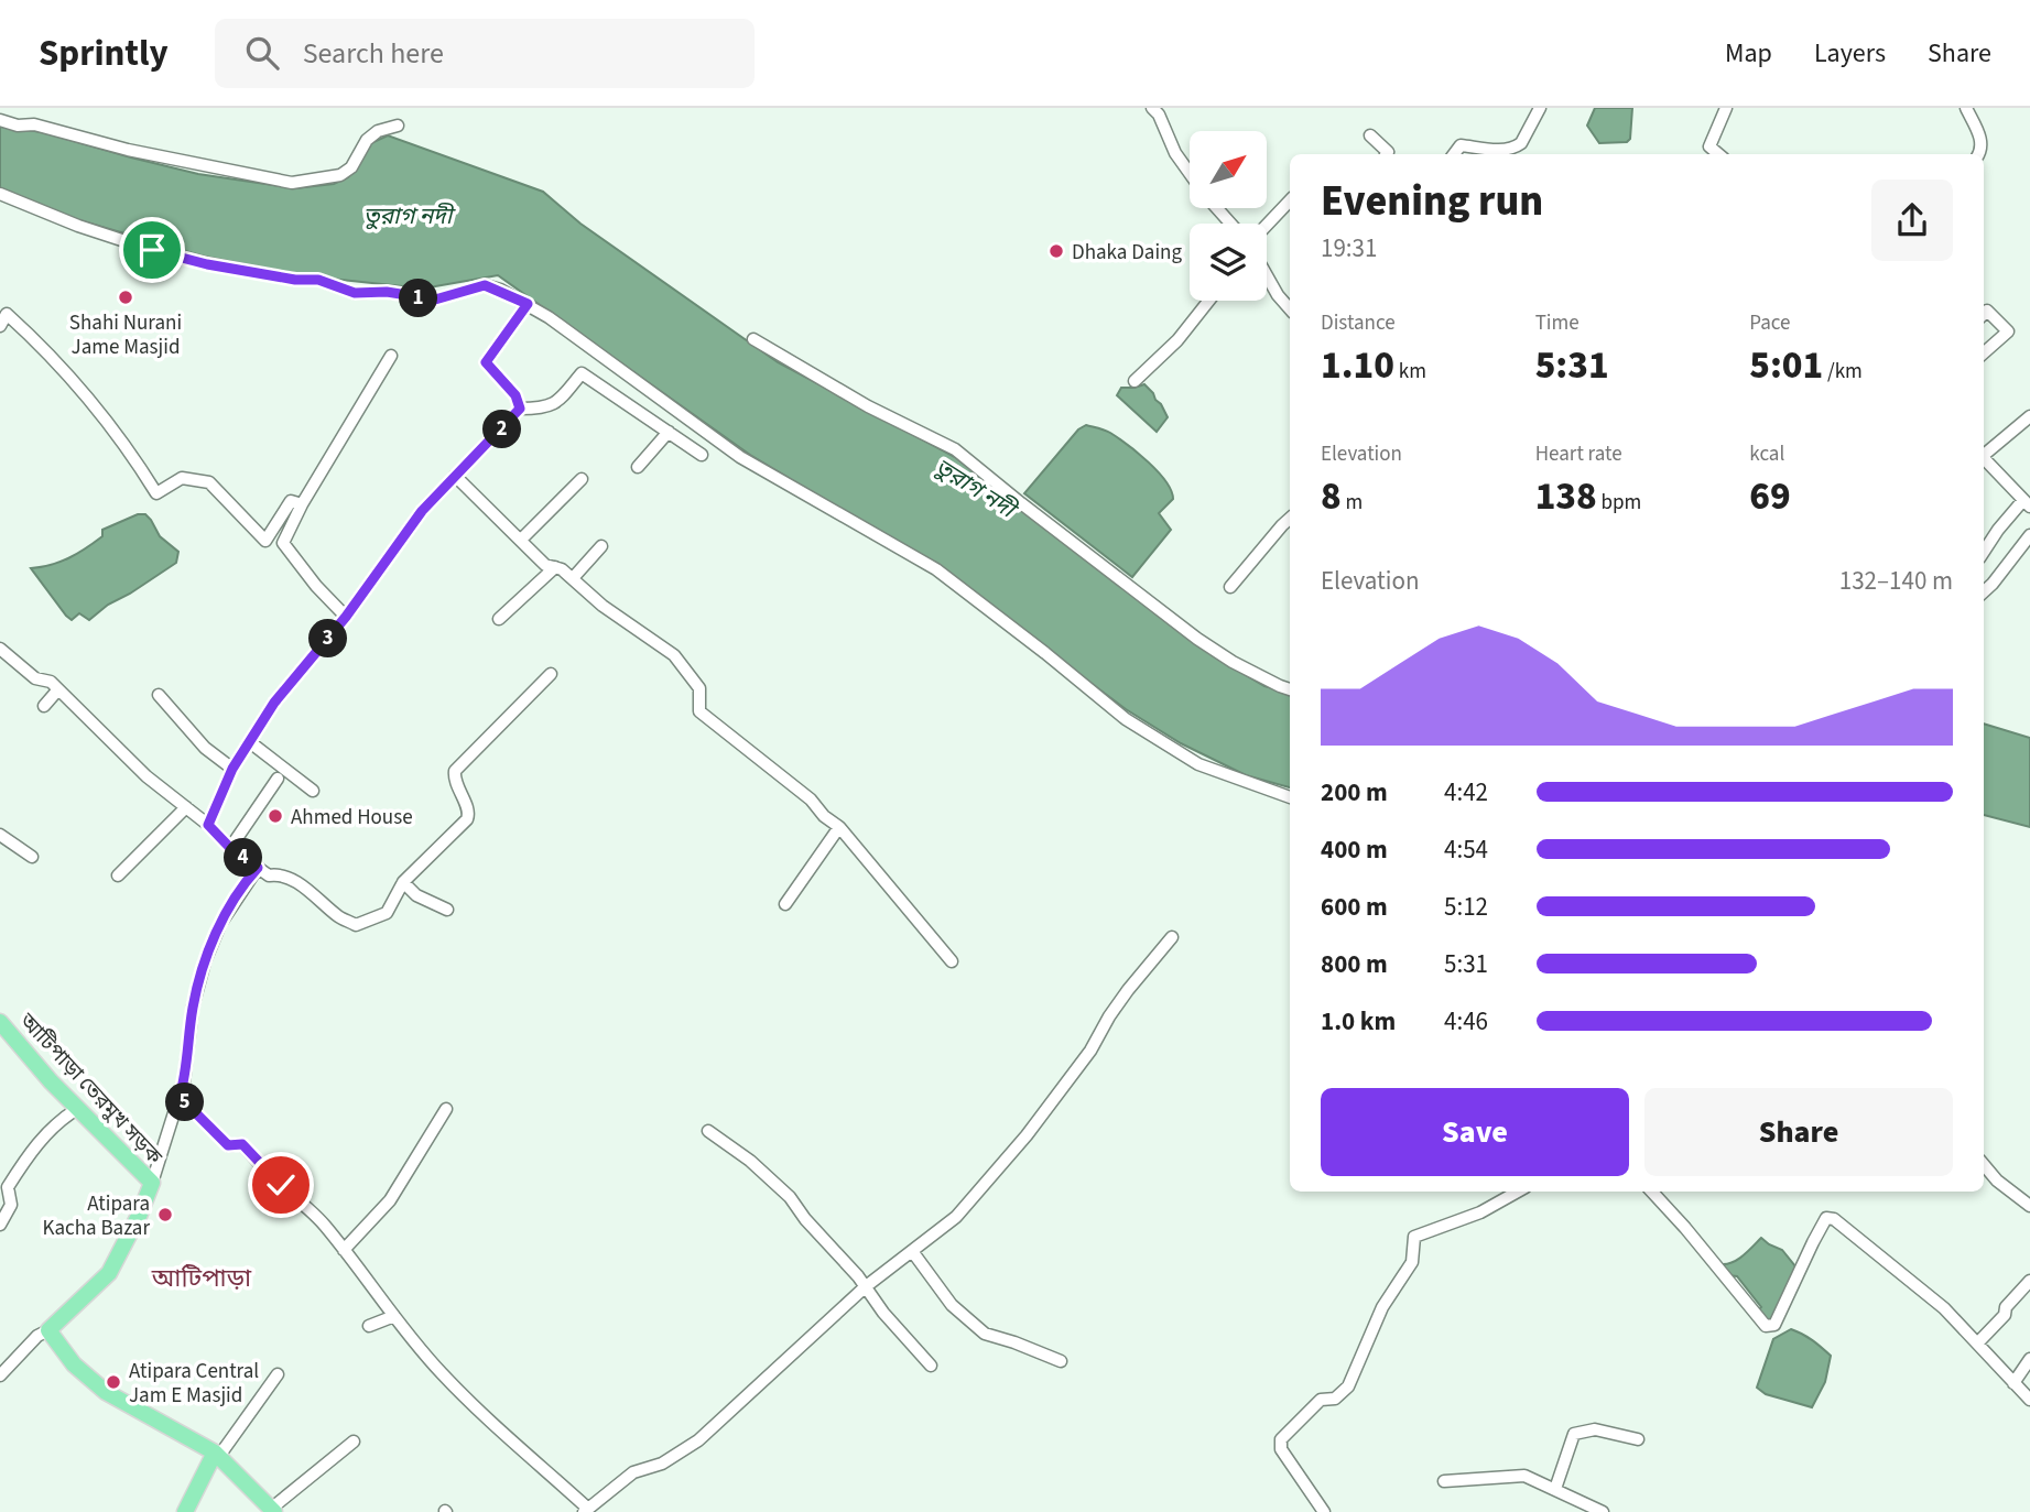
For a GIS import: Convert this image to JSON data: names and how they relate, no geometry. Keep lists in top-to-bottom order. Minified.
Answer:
{"streets":{"main road":["আটিপাড়া তেরমুখ সড়ক"]},"districts":["আটিপাড়া"],"water":["তুরাগ নদী"],"places":["Dhaka Daing","Shahi Nurani Jame Masjid","Ahmed House","Atipara Kacha Bazar","Atipara Central Jam E Masjid"],"north":"top right","page":{"header":"Sprintly","search":"Search here","nav":["Map","Layers","Share"],"heading":["Evening run","19:31"],"pins":["1","2","3","4","5"],"stats":[["Distance","1.10 km"],["Time","5:31"],["Pace","5:01 /km"],["Elevation","8 m"],["Heart rate","138 bpm"],["kcal","69"]],"chart":["Elevation","132–140 m"],"list":[{"name":"200 m","note":"4:42"},{"name":"400 m","note":"4:54"},{"name":"600 m","note":"5:12"},{"name":"800 m","note":"5:31"},{"name":"1.0 km","note":"4:46"}],"buttons":["Save","Share"]}}
